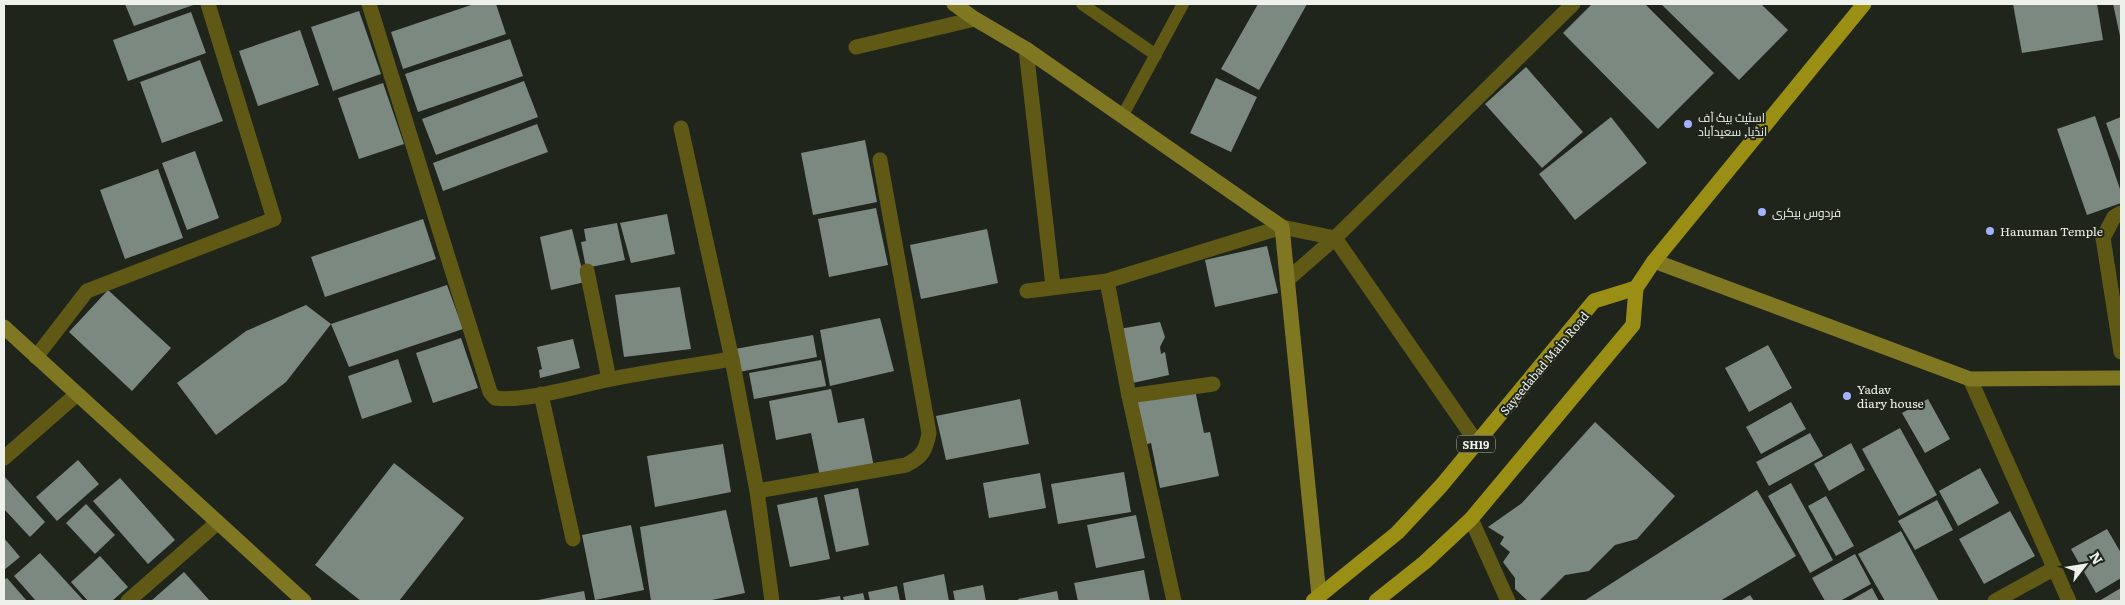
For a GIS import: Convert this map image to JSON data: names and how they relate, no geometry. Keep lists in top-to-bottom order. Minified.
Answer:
{"streets":{"main road":["Sayeedabad Main Road","SH19"]},"places":["اسٹیٹ بیک آف انڈیا, سعیدآباد","فردوس بیکری","Hanuman Temple","Yadav diary house"],"north":"top right"}
